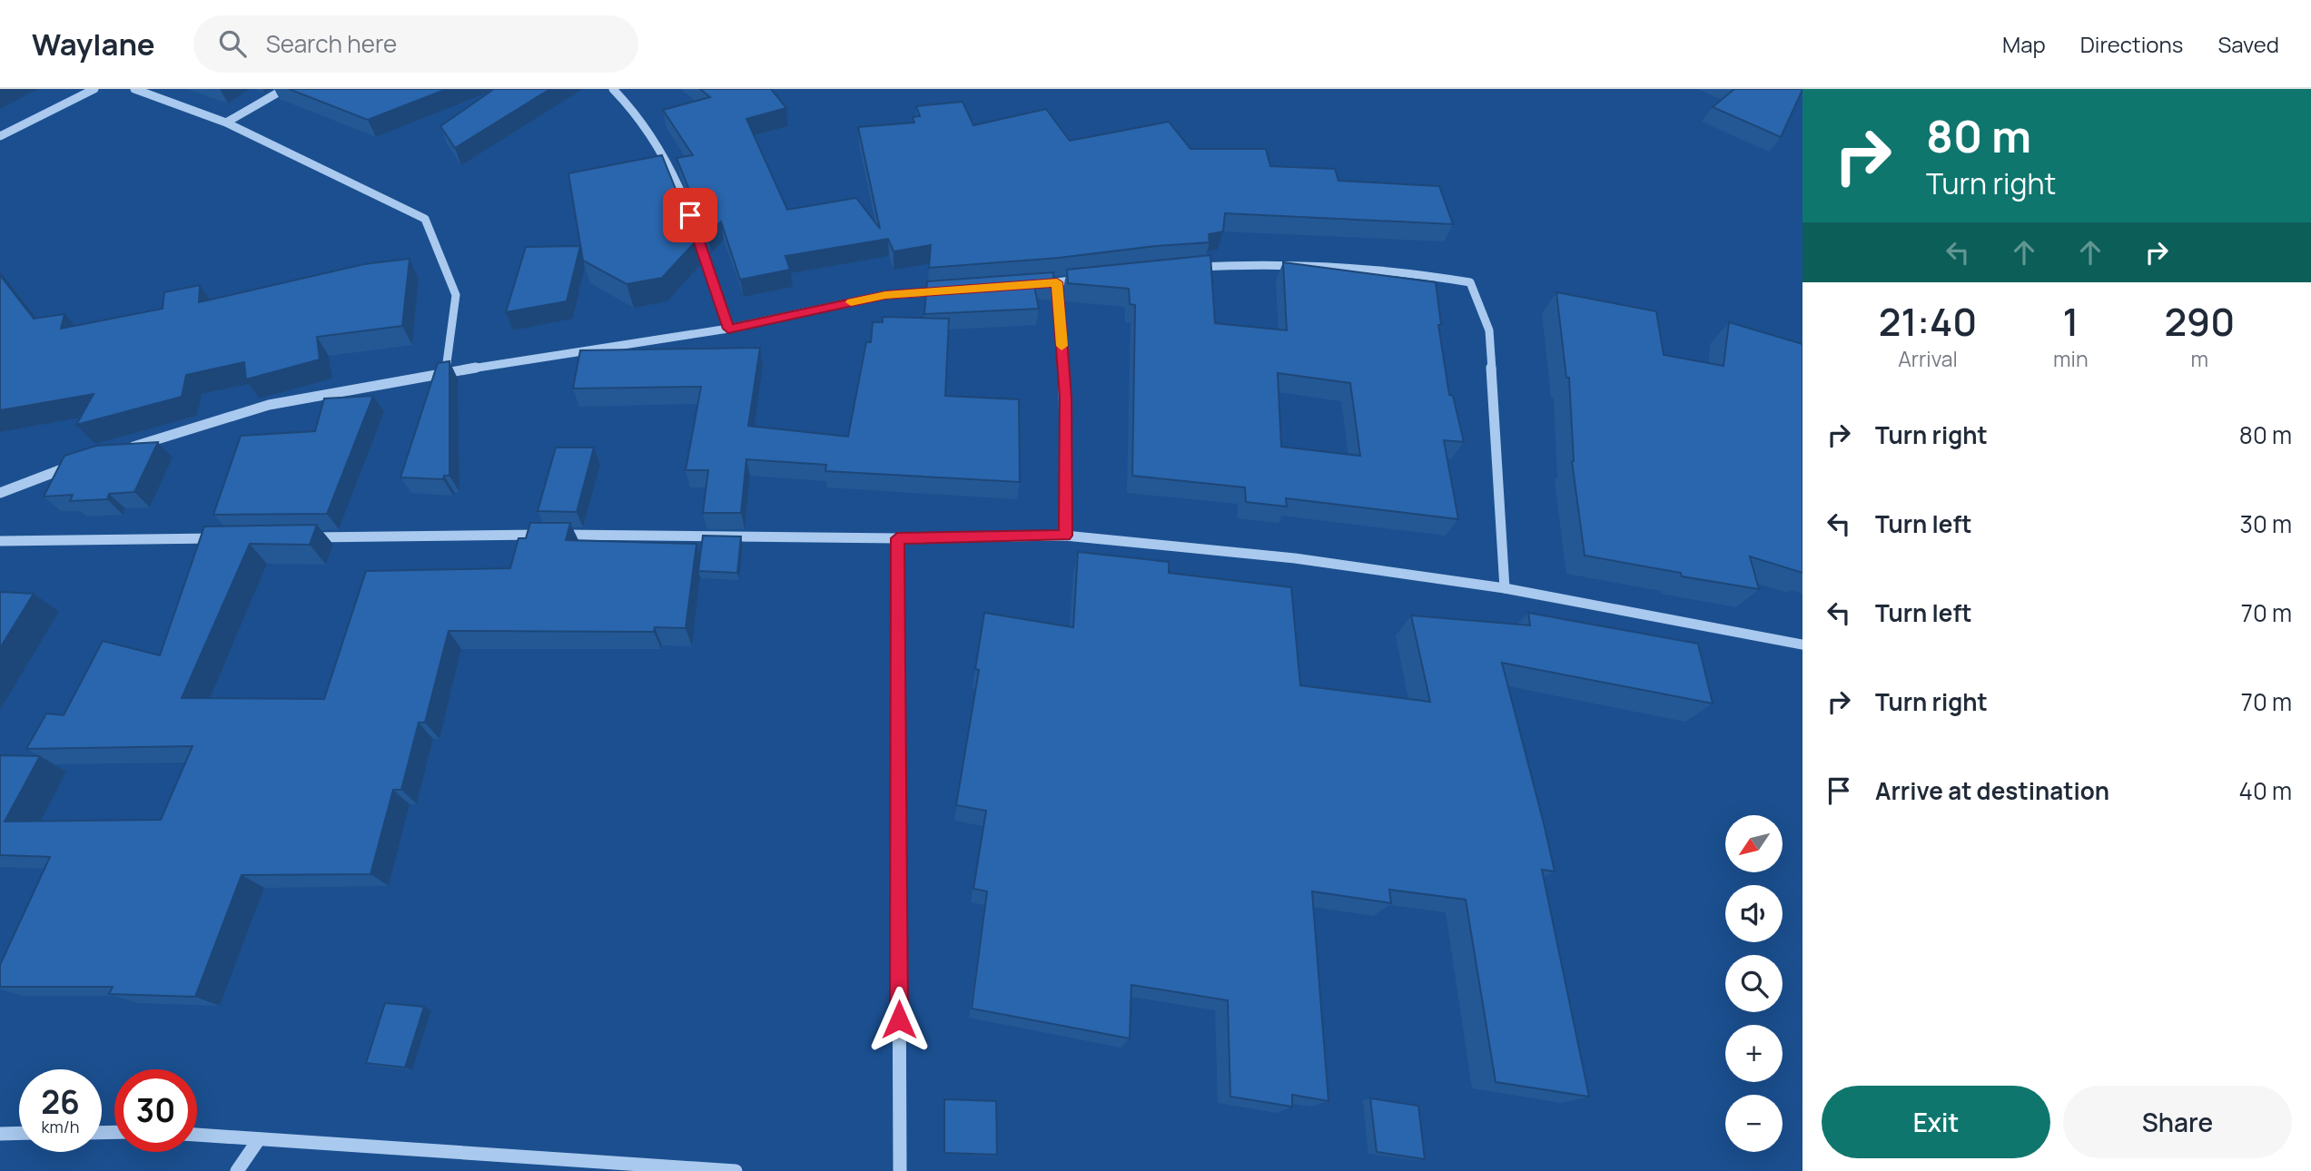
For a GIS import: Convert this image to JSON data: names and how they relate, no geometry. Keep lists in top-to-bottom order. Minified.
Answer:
{"north":"bottom left","page":{"header":"Waylane","search":"Search here","nav":["Map","Directions","Saved"],"turn":["80 m","Turn right"],"eta":["21:40","Arrival","1","min","290","m"],"list":[{"name":"Turn right","value":"80 m"},{"name":"Turn left","value":"30 m"},{"name":"Turn left","value":"70 m"},{"name":"Turn right","value":"70 m"},{"name":"Arrive at destination","value":"40 m"}],"map_buttons":["+","−"],"speed":"26 km/h","limit":"30","buttons":["Exit","Share"]}}
